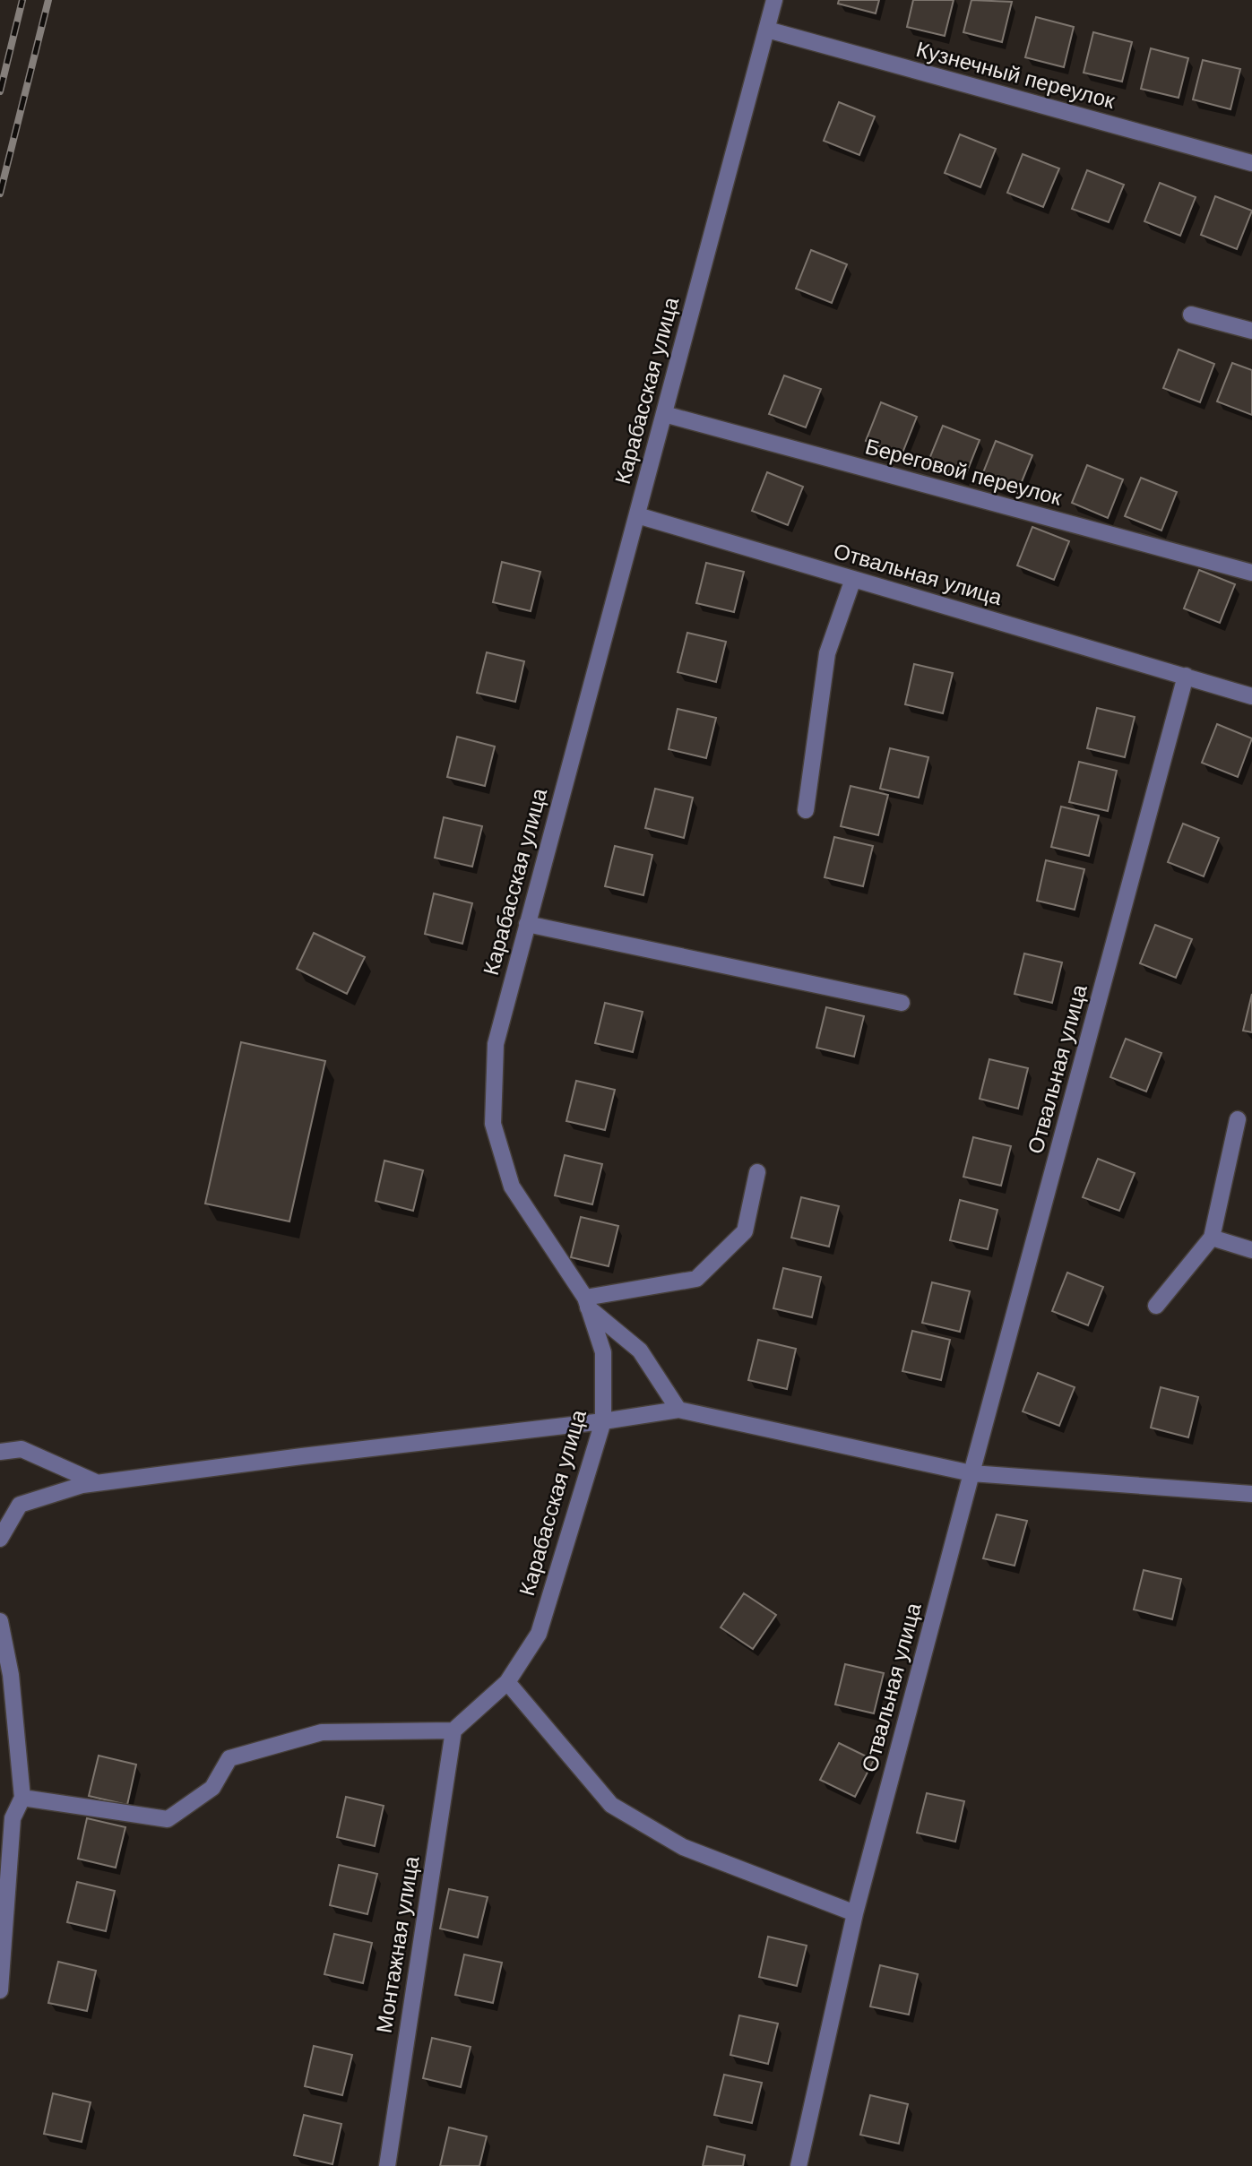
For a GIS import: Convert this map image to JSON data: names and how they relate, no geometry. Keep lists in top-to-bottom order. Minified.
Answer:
{"streets":{"street":["Кузнечный переулок","Карабасская улица","Береговой переулок","Отвальная улица","Монтажная улица"]},"crossings":[["Кузнечный переулок","Карабасская улица"],["Карабасская улица","Береговой переулок"],["Карабасская улица","Отвальная улица"],["Карабасская улица","Монтажная улица"]]}
